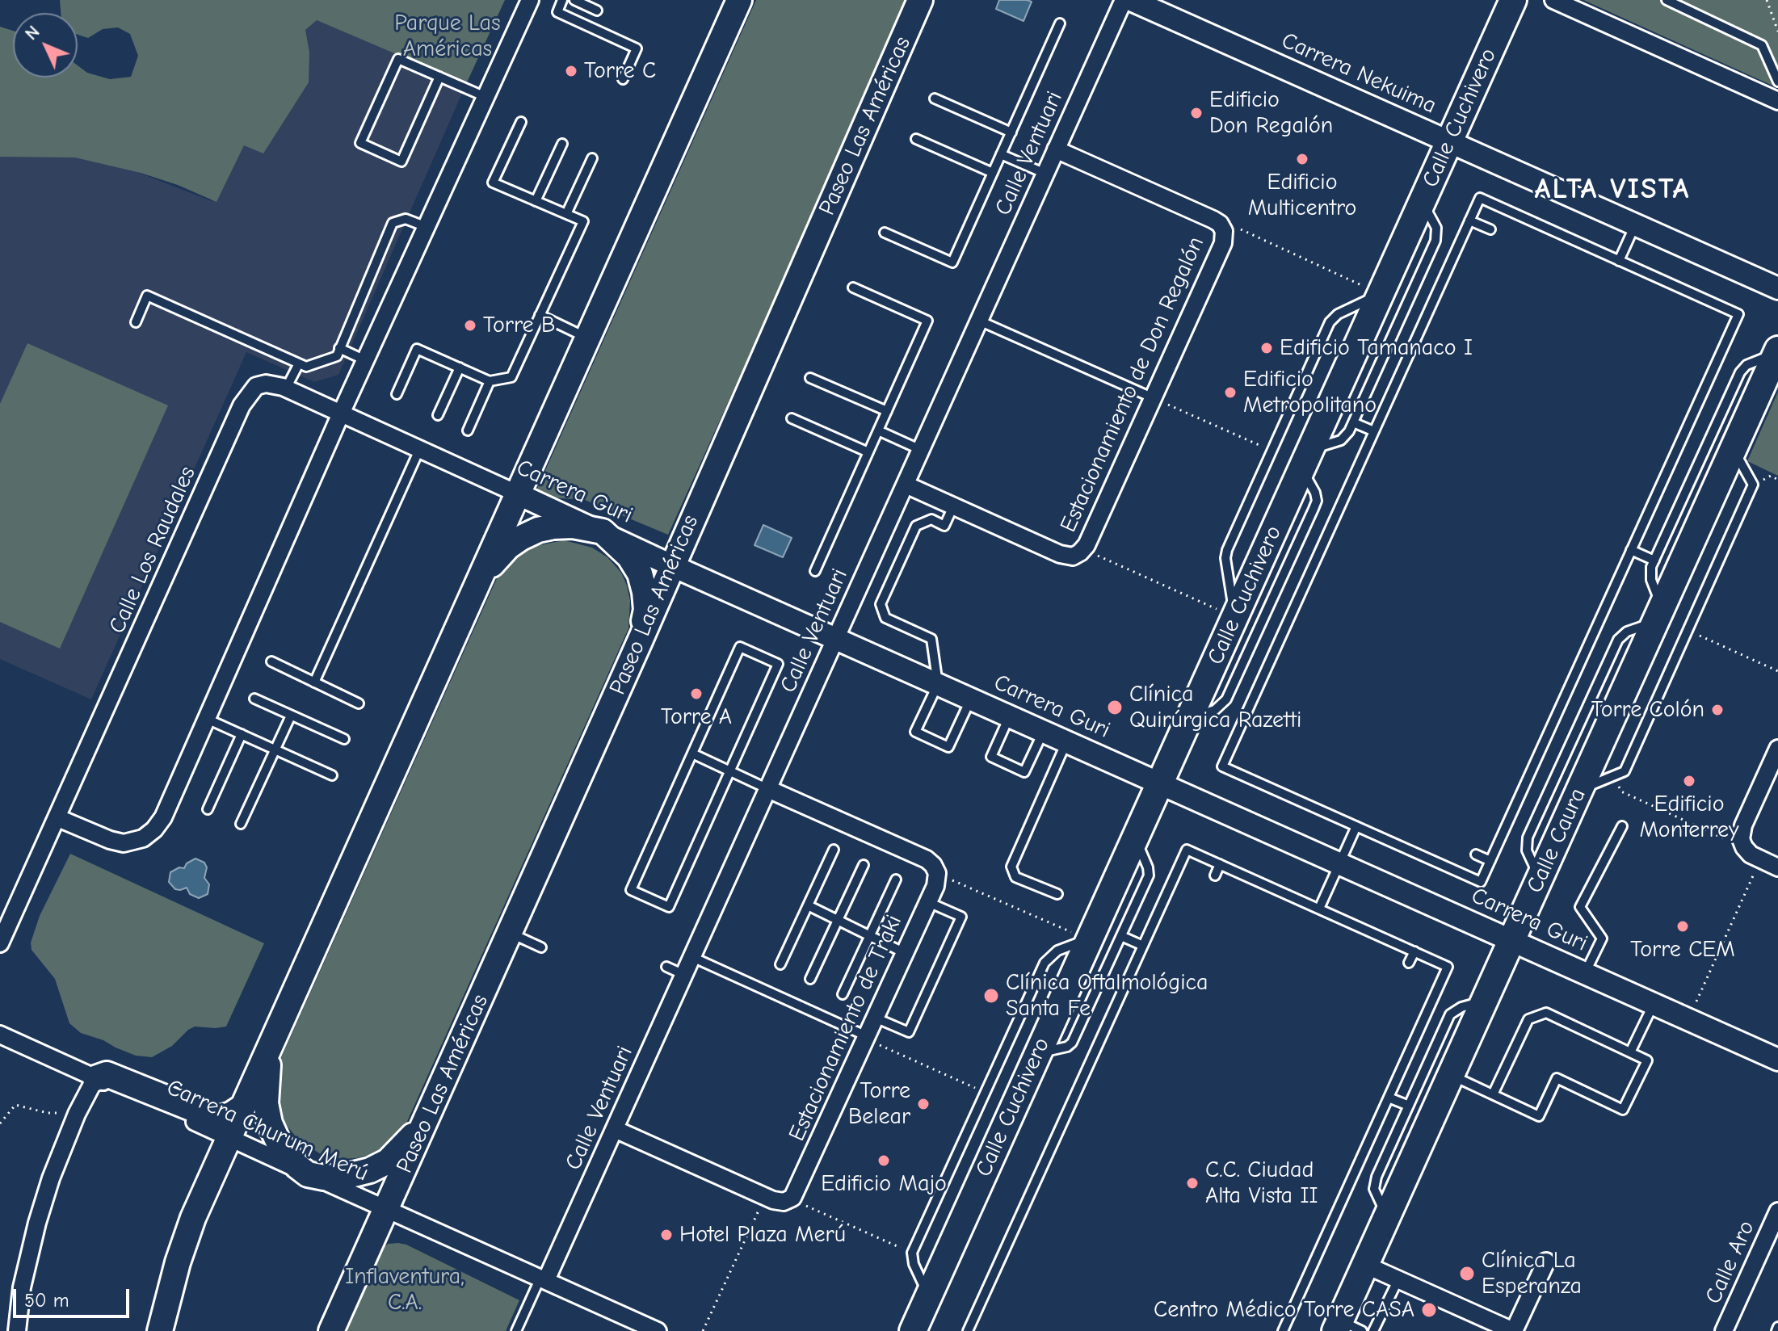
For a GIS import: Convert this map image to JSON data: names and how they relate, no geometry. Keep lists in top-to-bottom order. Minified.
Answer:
{"streets":{"main road":["Calle Cuchivero","Paseo Las Américas","Calle Caura"],"street":["Carrera Nekuima","Calle Ventuari","Estacionamiento de Don Regalón","Carrera Guri","Calle Los Raudales","Estacionamiento de Traki","Carrera Churum Merú","Calle Aro"]},"crossings":[["Carrera Nekuima","Calle Cuchivero"],["Calle Cuchivero","Carrera Guri"],["Paseo Las Américas","Carrera Guri"],["Paseo Las Américas","Carrera Churum Merú"],["Calle Ventuari","Estacionamiento de Don Regalón"],["Calle Ventuari","Carrera Guri"],["Calle Ventuari","Carrera Churum Merú"],["Carrera Guri","Calle Los Raudales"],["Carrera Guri","Calle Caura"]],"districts":["ALTA VISTA"],"parks":["Parque Las Américas","Inflaventura, C.A."],"places":["Torre C","Edificio Don Regalón","Edificio Multicentro","Torre B","Edificio Tamanaco I","Edificio Metropolitano","Torre A","Clínica Quirúrgica Razetti","Torre Colón","Edificio Monterrey","Torre CEM","Clínica Oftalmológica Santa Fe","Torre Belear","Edificio Majo","C.C. Ciudad Alta Vista II","Hotel Plaza Merú","Clínica La Esperanza","Centro Médico Torre CASA"],"scale_bar":"50 m","north":"top left"}
